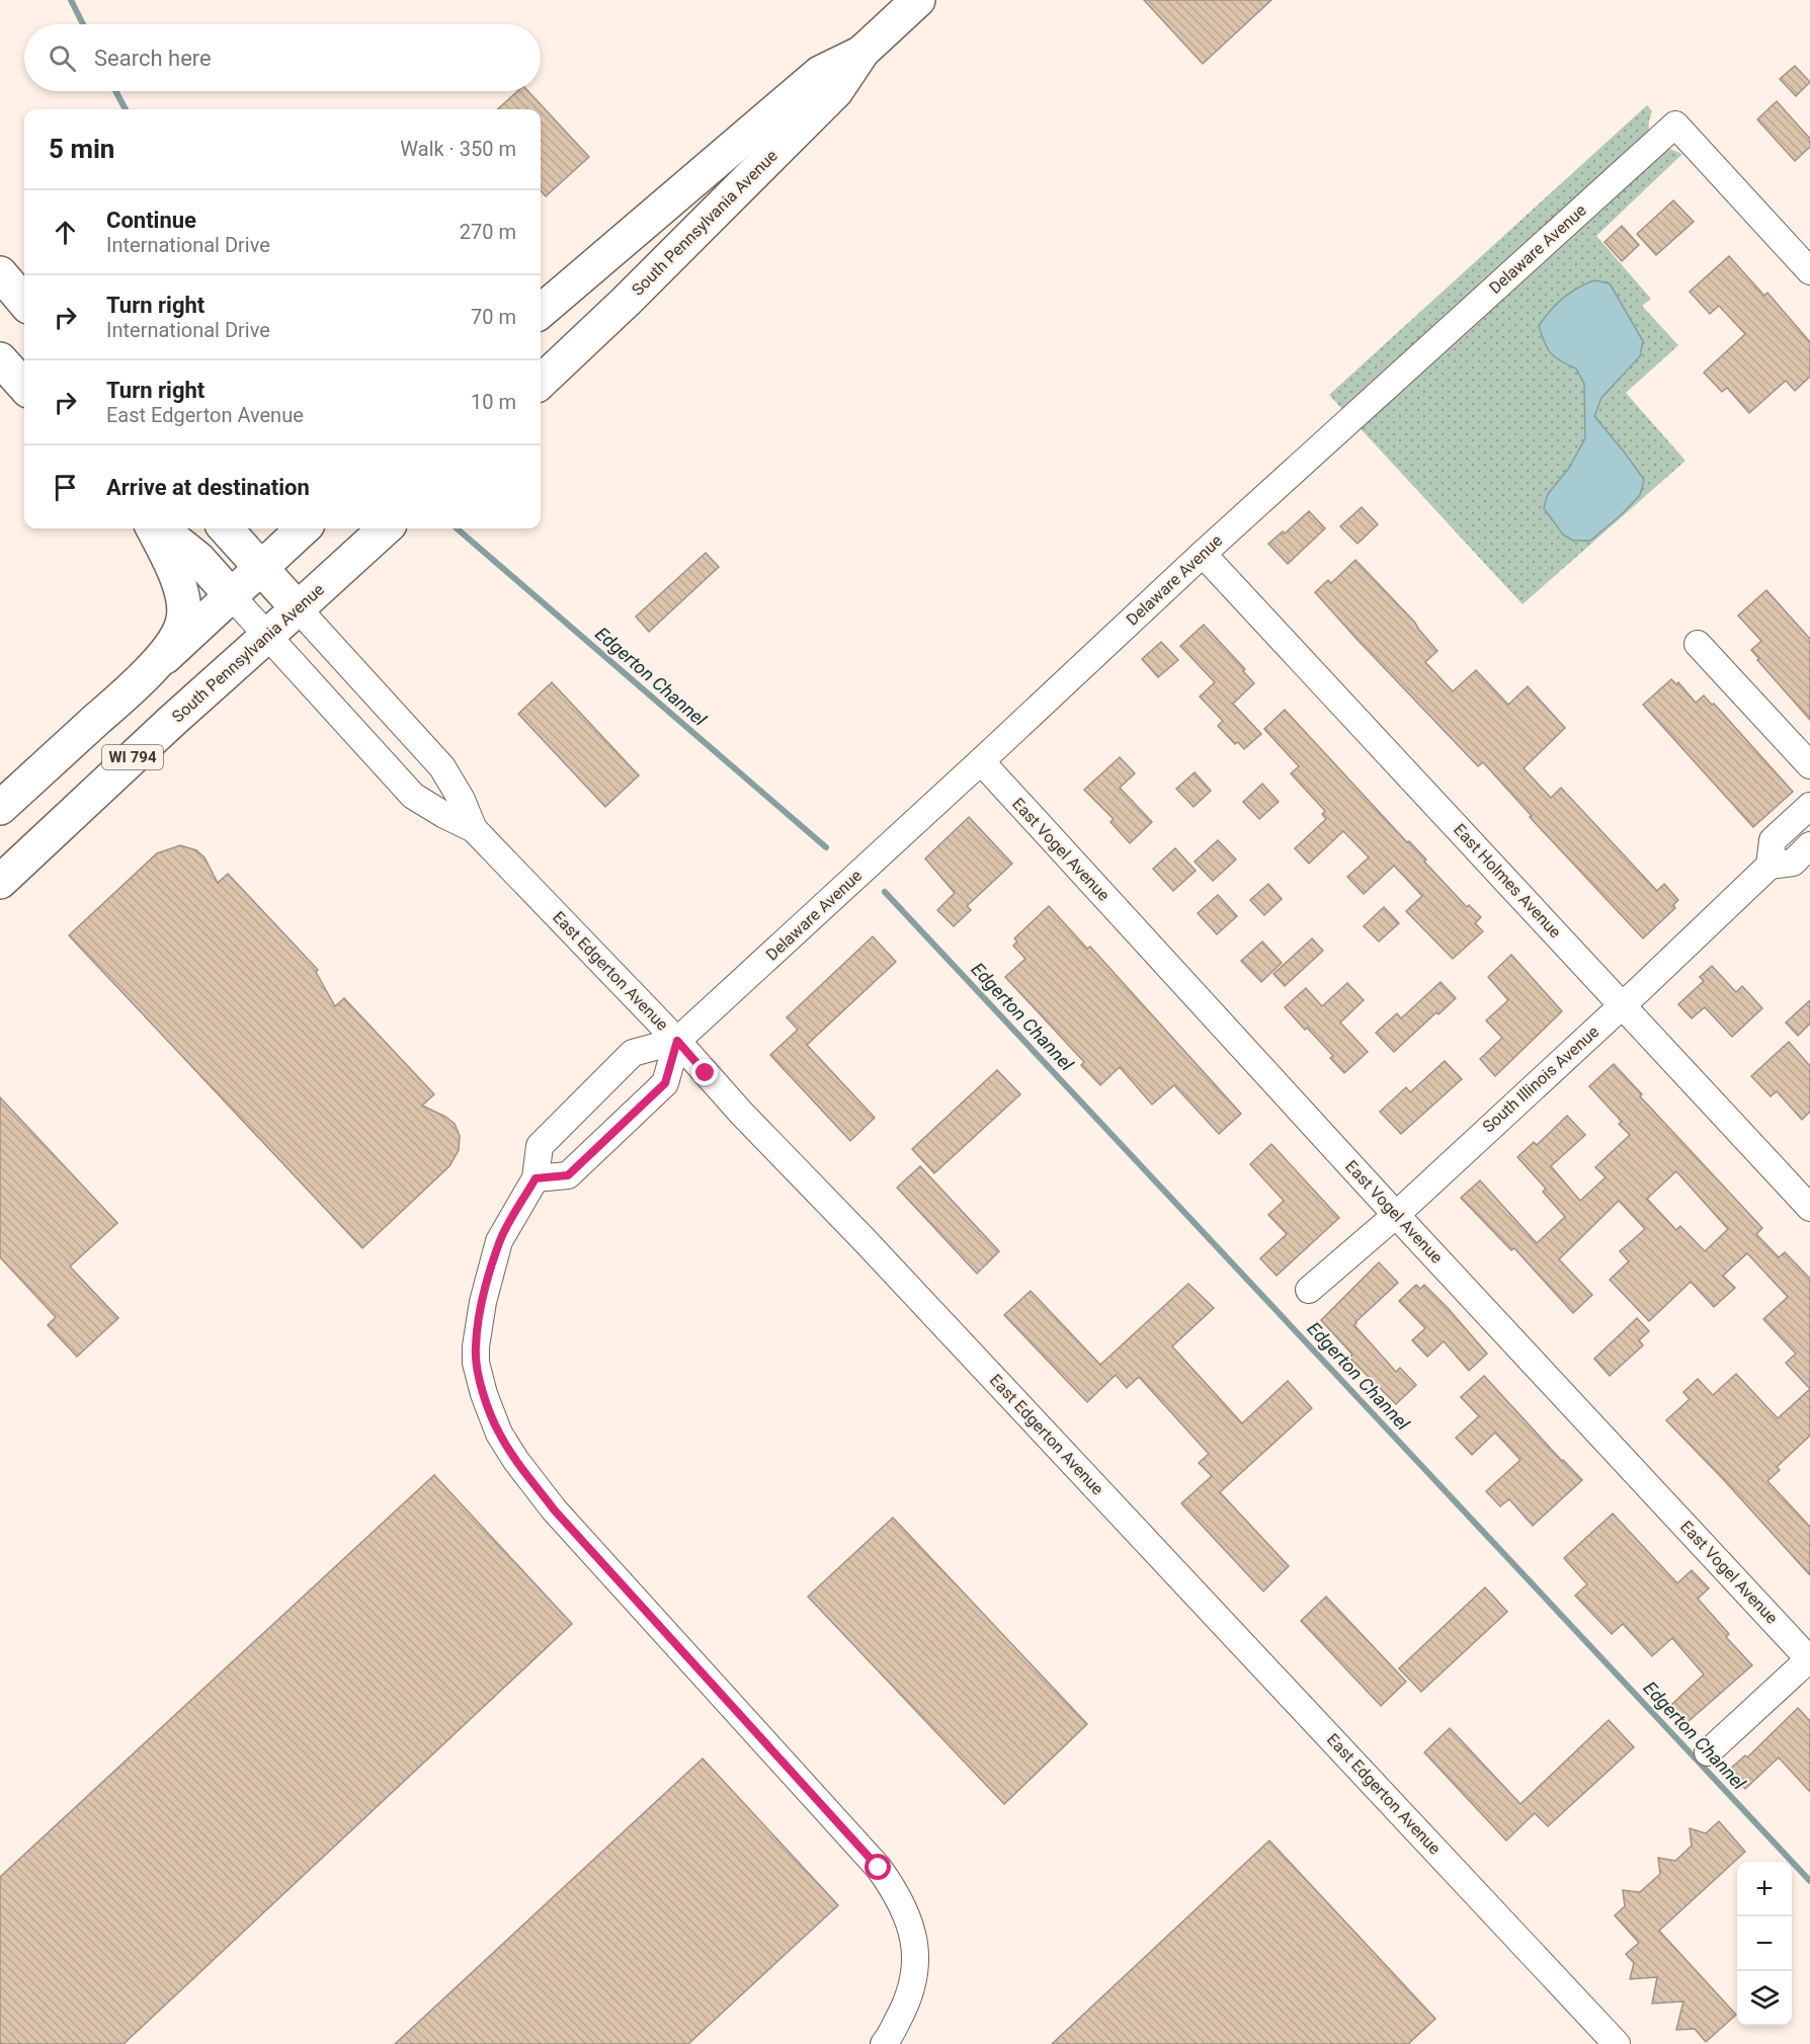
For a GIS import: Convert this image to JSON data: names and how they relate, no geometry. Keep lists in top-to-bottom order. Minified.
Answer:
{"streets":{"main road":["South Pennsylvania Avenue","WI 794"],"street":["Delaware Avenue","East Vogel Avenue","East Holmes Avenue","East Edgerton Avenue","South Illinois Avenue"]},"crossings":[["South Pennsylvania Avenue","East Edgerton Avenue"],["Delaware Avenue","East Vogel Avenue"],["Delaware Avenue","East Holmes Avenue"],["Delaware Avenue","East Edgerton Avenue"],["East Vogel Avenue","South Illinois Avenue"],["East Holmes Avenue","South Illinois Avenue"]],"water":["Edgerton Channel"],"page":{"search":"Search here","heading":["5 min","Walk · 350 m"],"list":[["Continue","International Drive","270 m"],["Turn right","International Drive","70 m"],["Turn right","East Edgerton Avenue","10 m"],"Arrive at destination"],"map_buttons":["+","−"]}}
